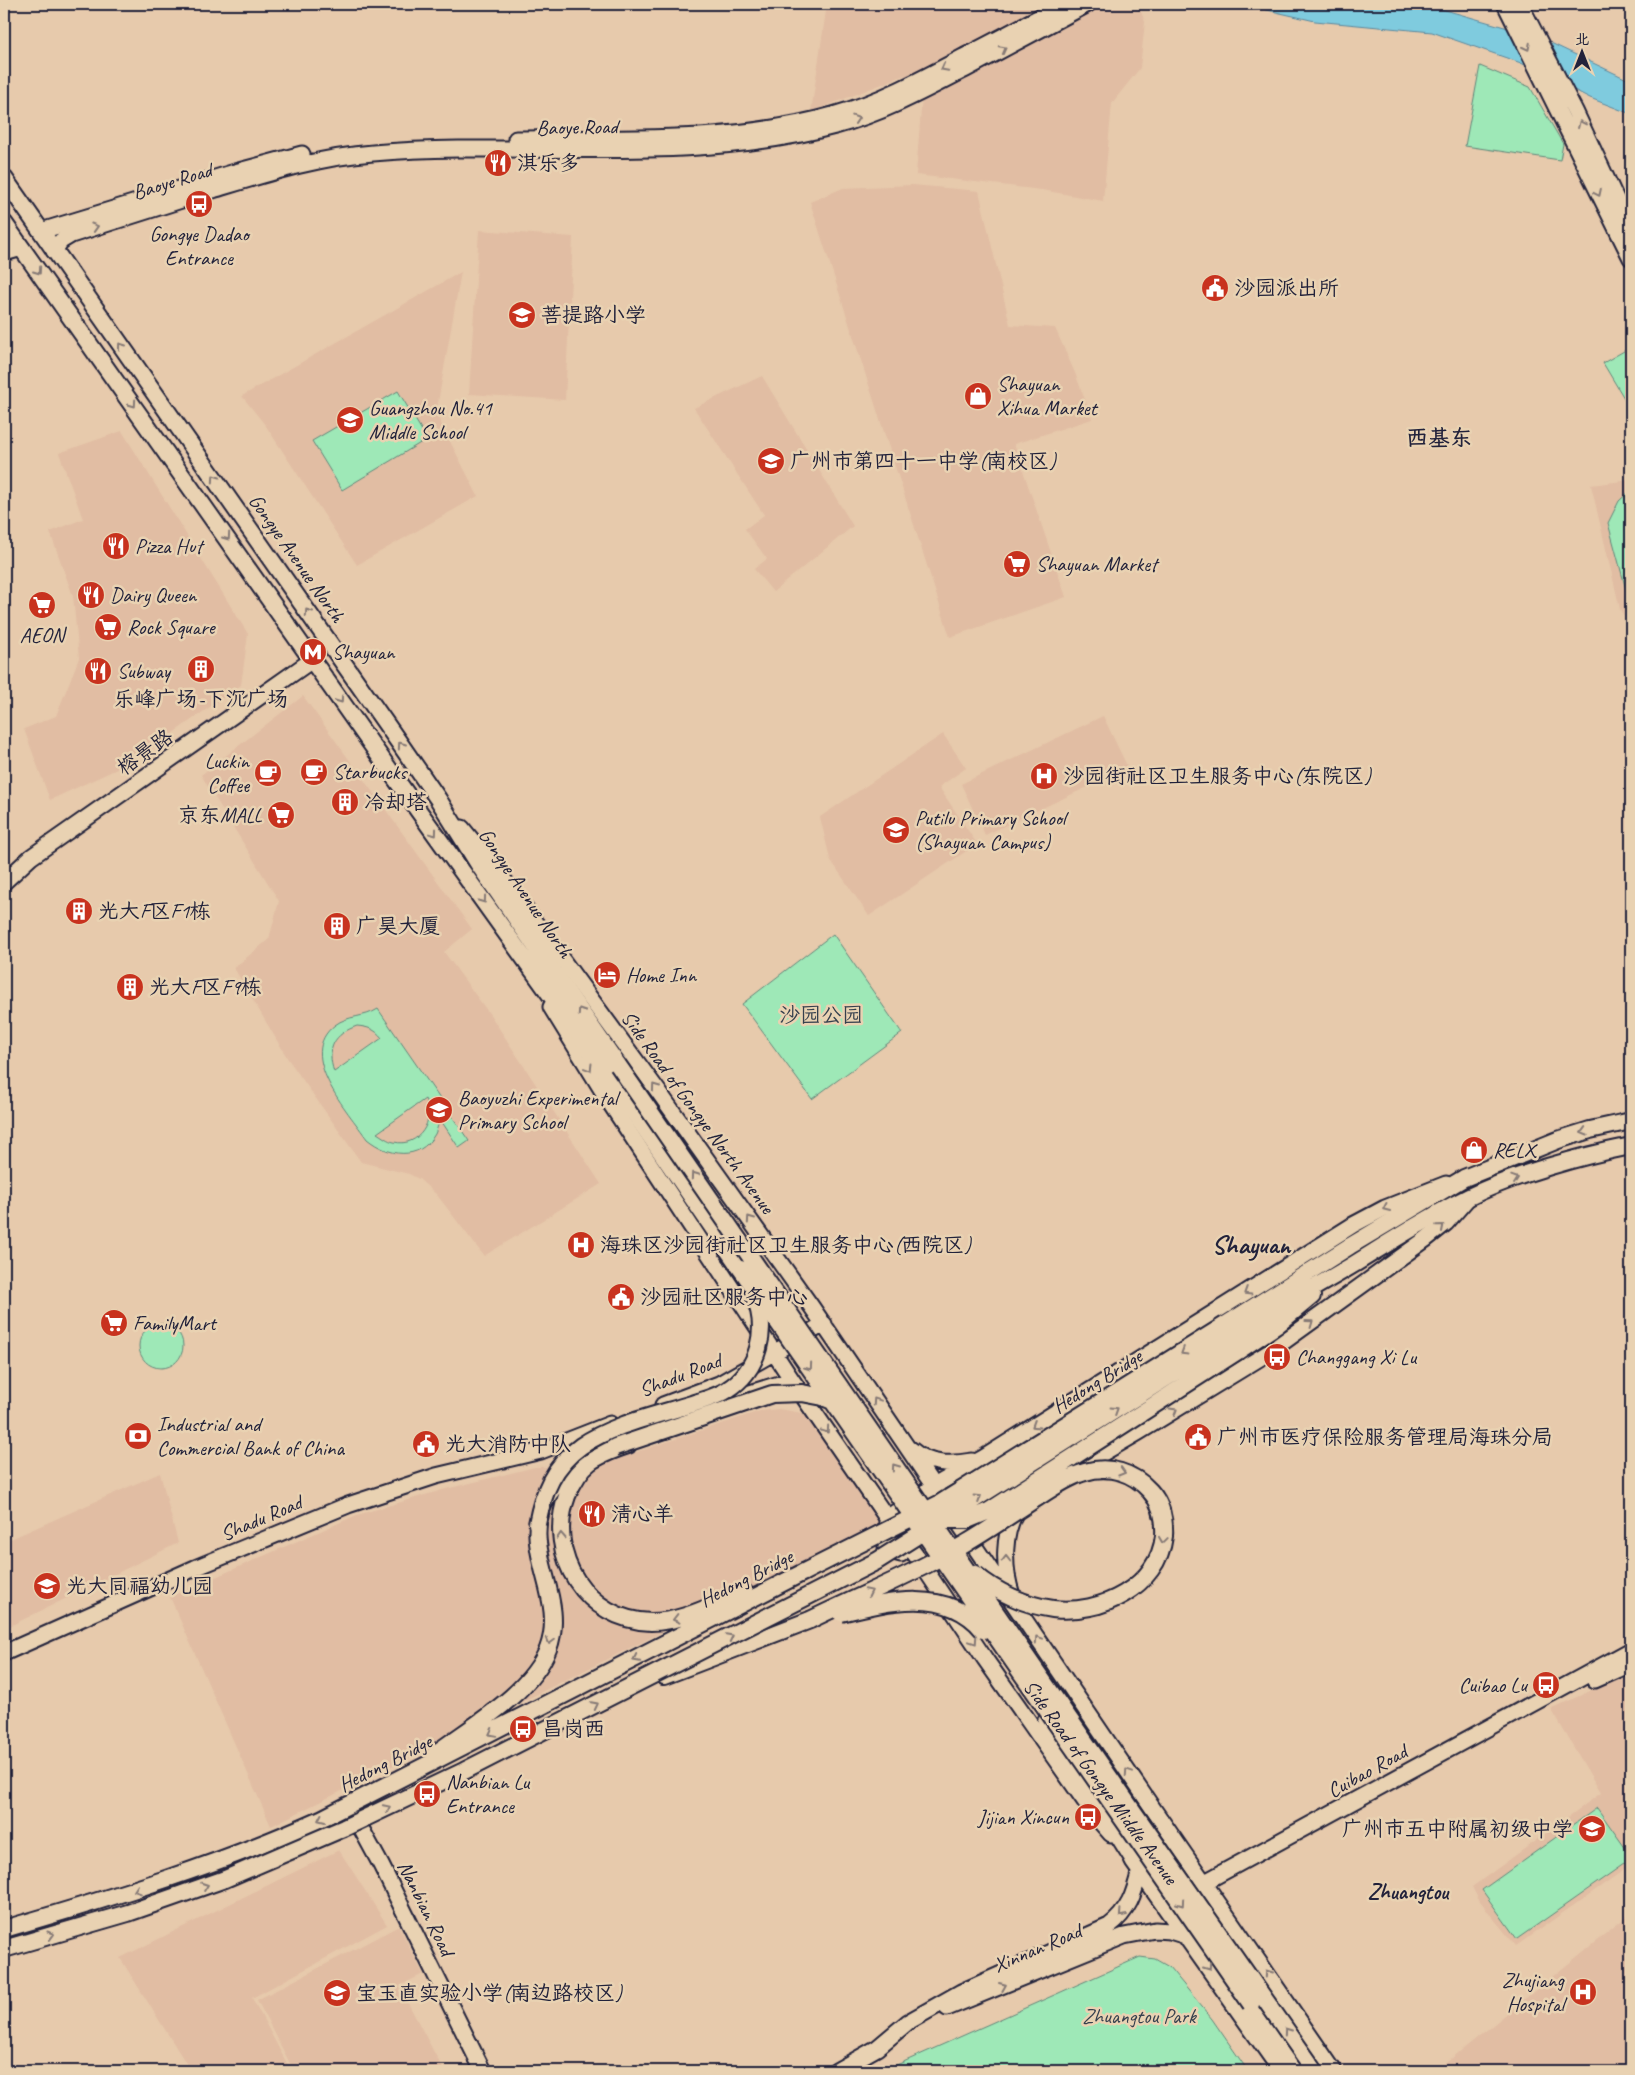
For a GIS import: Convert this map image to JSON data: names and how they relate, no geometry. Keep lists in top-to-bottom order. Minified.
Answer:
{"streets":{"main road":["Baoye Road","Gongye Avenue North","榕景路","Side Road of Gongye North Avenue","Shadu Road","Hedong Bridge","Cuibao Road","Side Road of Gongye Middle Avenue","Nanbian Road","Xinnan Road"]},"crossings":[["Baoye Road","Gongye Avenue North"],["Gongye Avenue North","榕景路"],["Gongye Avenue North","Side Road of Gongye North Avenue"],["Side Road of Gongye North Avenue","Shadu Road"],["Side Road of Gongye North Avenue","Side Road of Gongye Middle Avenue"],["Cuibao Road","Side Road of Gongye Middle Avenue"],["Side Road of Gongye Middle Avenue","Xinnan Road"]],"districts":["西基东","Shayuan","Zhuangtou"],"parks":["沙园公园","Zhuangtou Park"],"places":{"restaurant":["淇乐多","Pizza Hut","Dairy Queen","Subway","清心羊"],"bus stop":["Gongye Dadao Entrance","Changgang Xi Lu","Cuibao Lu","昌岗西","Nanbian Lu Entrance","Jijian Xincun"],"public building":["沙园派出所","沙园社区服务中心","广州市医疗保险服务管理局海珠分局","光大消防中队"],"school or university":["菩提路小学","Guangzhou No.41 Middle School","广州市第四十一中学(南校区)","Putilu Primary School (Shayuan Campus)","Baoyuzhi Experimental Primary School","光大同福幼儿园","广州市五中附属初级中学","宝玉直实验小学(南边路校区)"],"shop":["Shayuan Xihua Market","RELX"],"supermarket":["Shayuan Market","AEON","Rock Square","京东MALL","FamilyMart"],"metro station":["Shayuan"],"building":["乐峰广场-下沉广场","冷却塔","光大F区F1栋","广昊大厦","光大F区F9栋"],"cafe":["Starbucks","Luckin Coffee"],"hospital":["沙园街社区卫生服务中心(东院区)","海珠区沙园街社区卫生服务中心(西院区)","Zhujiang Hospital"],"hotel":["Home Inn"],"bank":["Industrial and Commercial Bank of China"]},"north":"top"}
